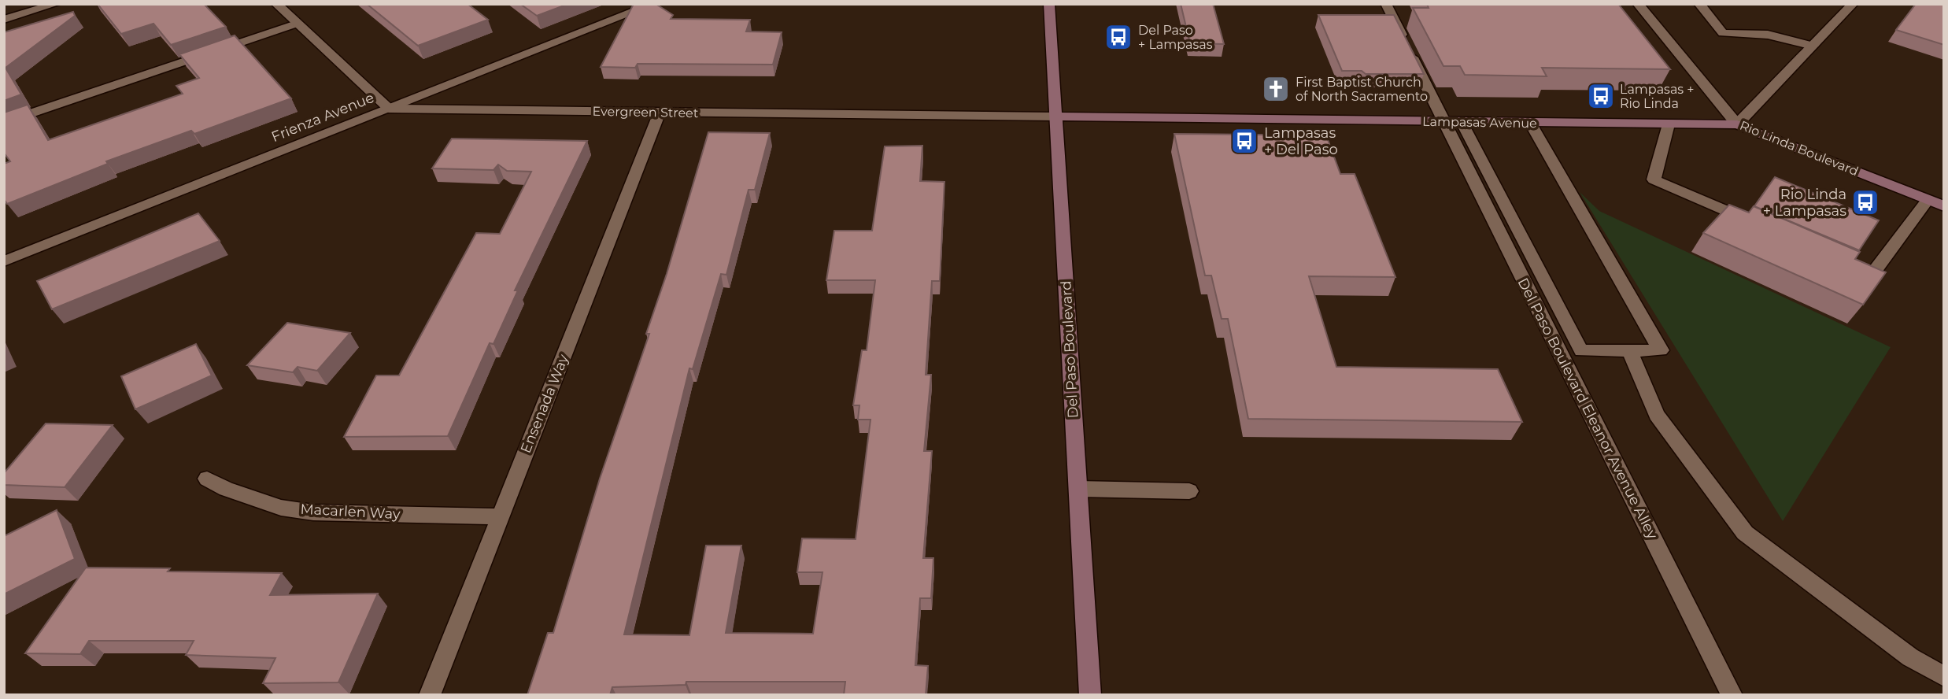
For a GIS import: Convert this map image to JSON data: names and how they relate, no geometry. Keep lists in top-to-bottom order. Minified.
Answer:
{"streets":{"main road":["Lampasas Avenue","Rio Linda Boulevard","Del Paso Boulevard"],"street":["Evergreen Street","Frienza Avenue","Ensenada Way","Del Paso Boulevard Eleanor Avenue Alley","Macarlen Way"]},"crossings":[["Evergreen Street","Frienza Avenue"],["Evergreen Street","Lampasas Avenue"],["Evergreen Street","Del Paso Boulevard"],["Evergreen Street","Ensenada Way"],["Lampasas Avenue","Rio Linda Boulevard"],["Lampasas Avenue","Del Paso Boulevard"],["Lampasas Avenue","Del Paso Boulevard Eleanor Avenue Alley"],["Ensenada Way","Macarlen Way"]],"places":{"bus stop":["Del Paso + Lampasas","Lampasas + Rio Linda","Lampasas + Del Paso","Rio Linda + Lampasas"],"church":["First Baptist Church of North Sacramento"]}}
